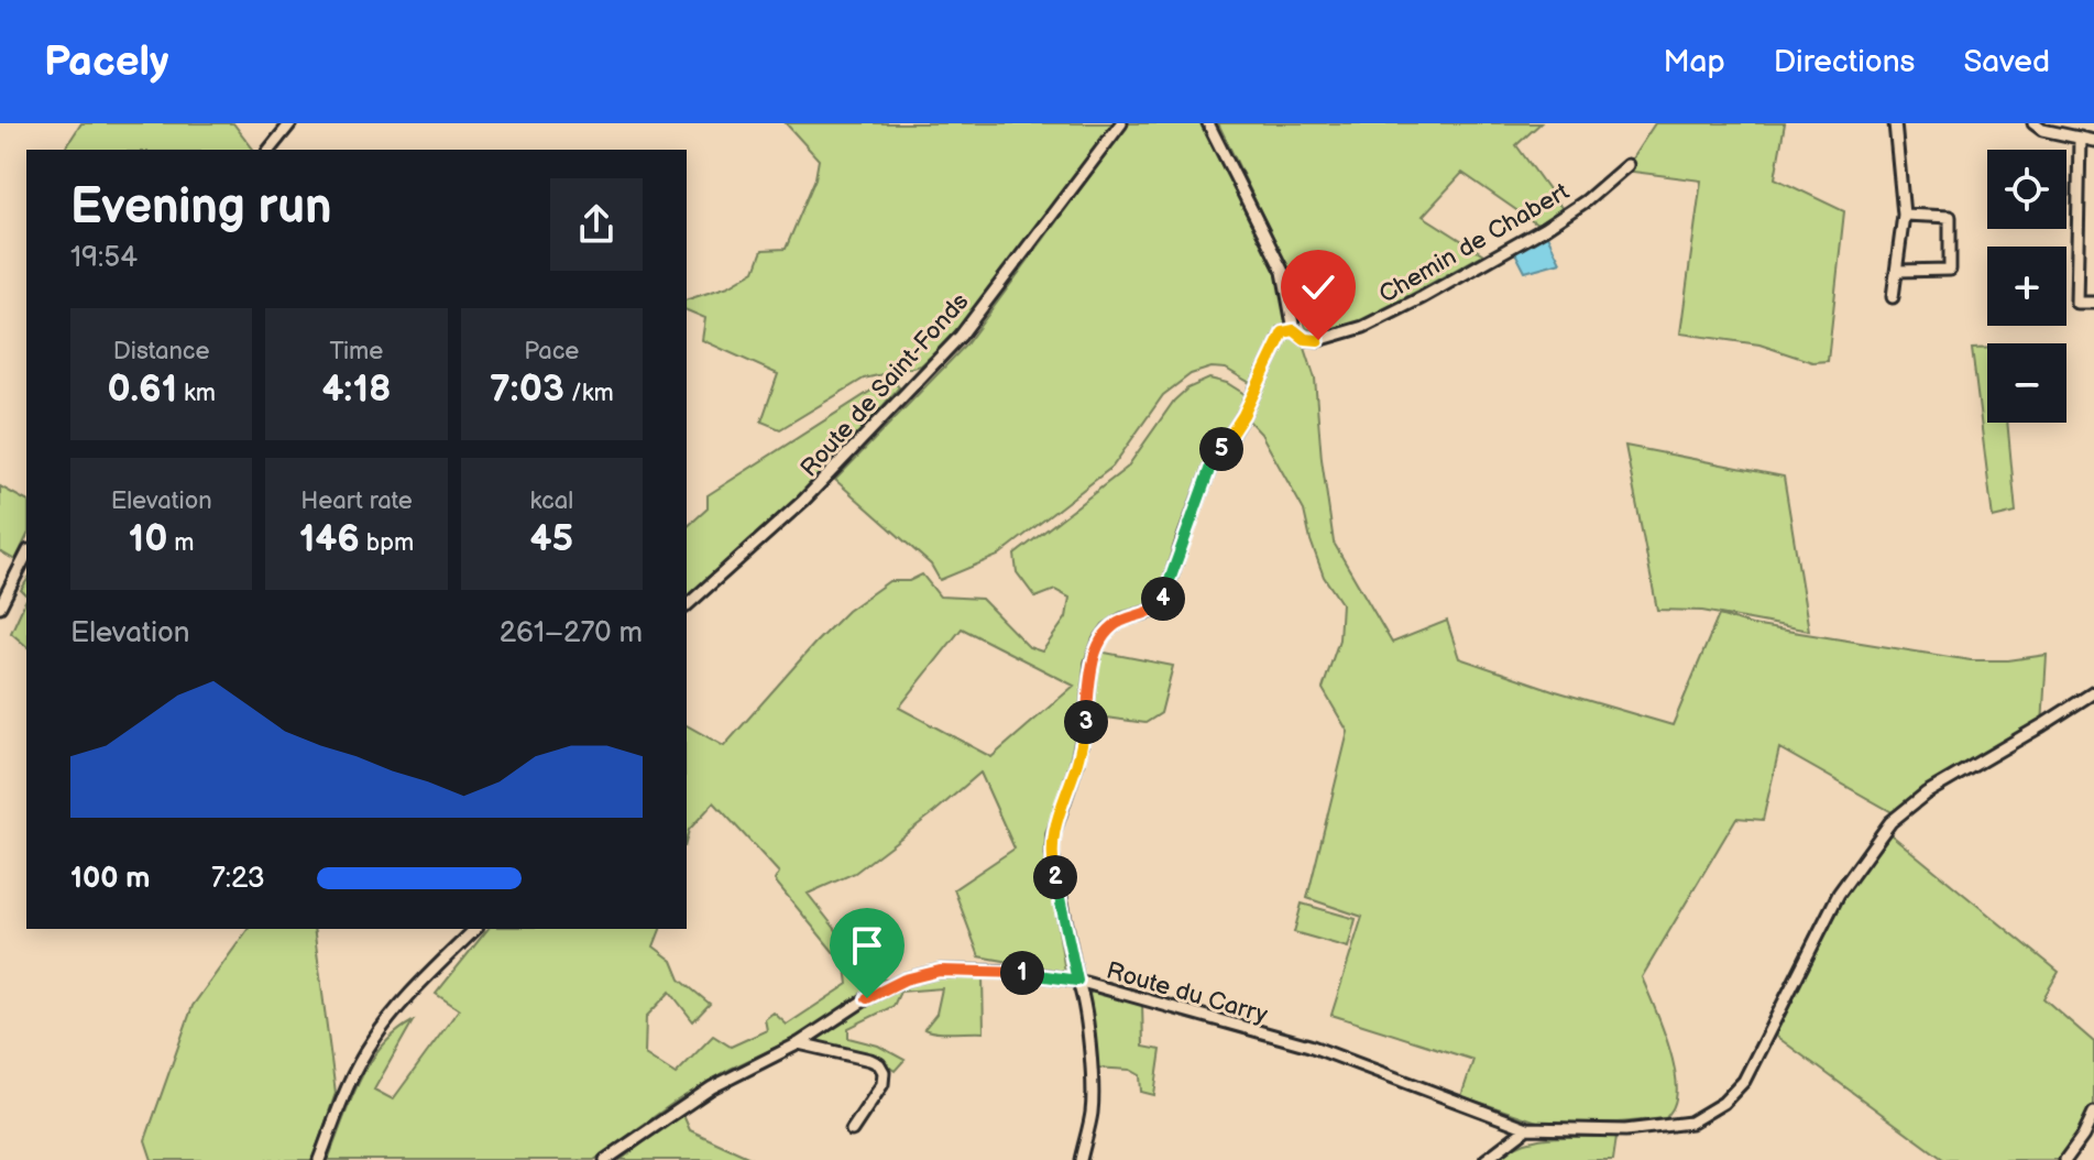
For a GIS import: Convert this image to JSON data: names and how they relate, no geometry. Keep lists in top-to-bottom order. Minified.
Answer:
{"streets":{"street":["Chemin de Chabert","Route de Saint-Fonds","Route du Carry"]},"page":{"header":"Pacely","nav":["Map","Directions","Saved"],"map_buttons":["+","−"],"heading":["Evening run","19:54"],"stats":[["Distance","0.61 km"],["Time","4:18"],["Pace","7:03 /km"],["Elevation","10 m"],["Heart rate","146 bpm"],["kcal","45"]],"pins":["5","4","3","2","1"],"chart":["Elevation","261–270 m"],"list":[{"name":"100 m","note":"7:23"}]}}
